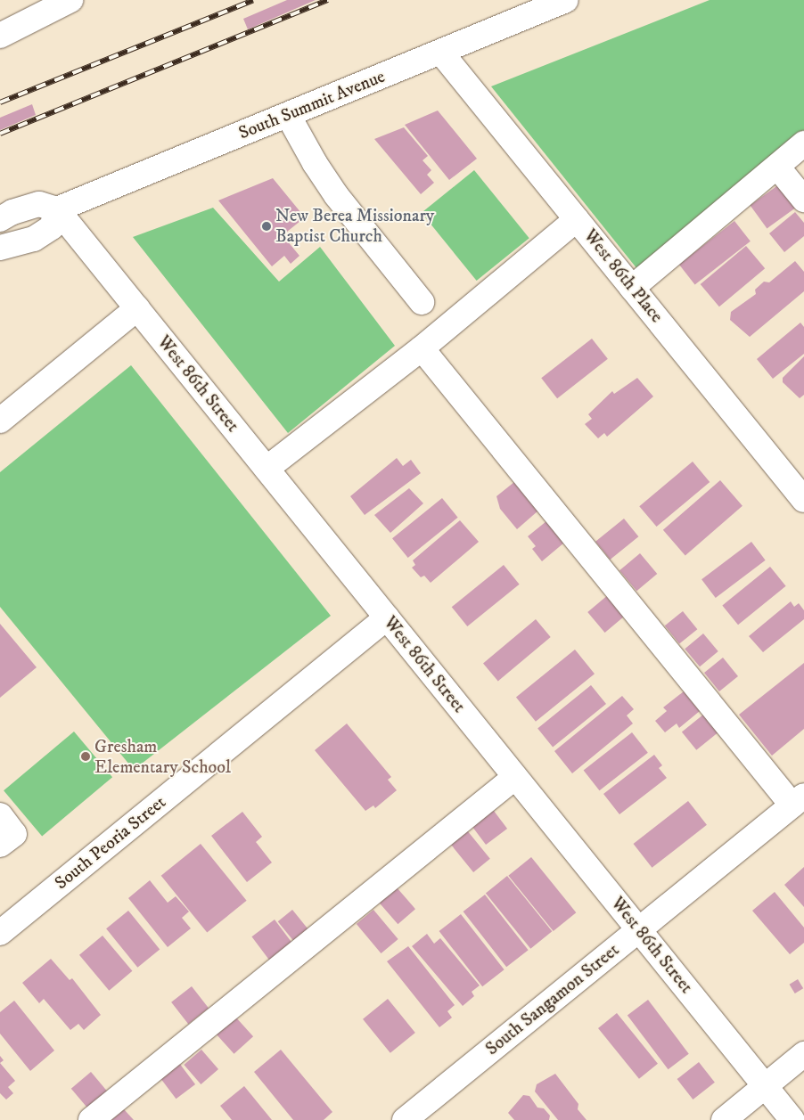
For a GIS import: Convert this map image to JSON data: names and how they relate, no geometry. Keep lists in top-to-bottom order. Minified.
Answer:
{"streets":{"street":["South Summit Avenue","West 86th Place","West 86th Street","South Peoria Street","South Sangamon Street"]},"crossings":[["South Summit Avenue","West 86th Place"],["South Summit Avenue","West 86th Street"],["West 86th Street","South Peoria Street"],["West 86th Street","South Sangamon Street"]],"places":["New Berea Missionary Baptist Church","Gresham Elementary School"]}
